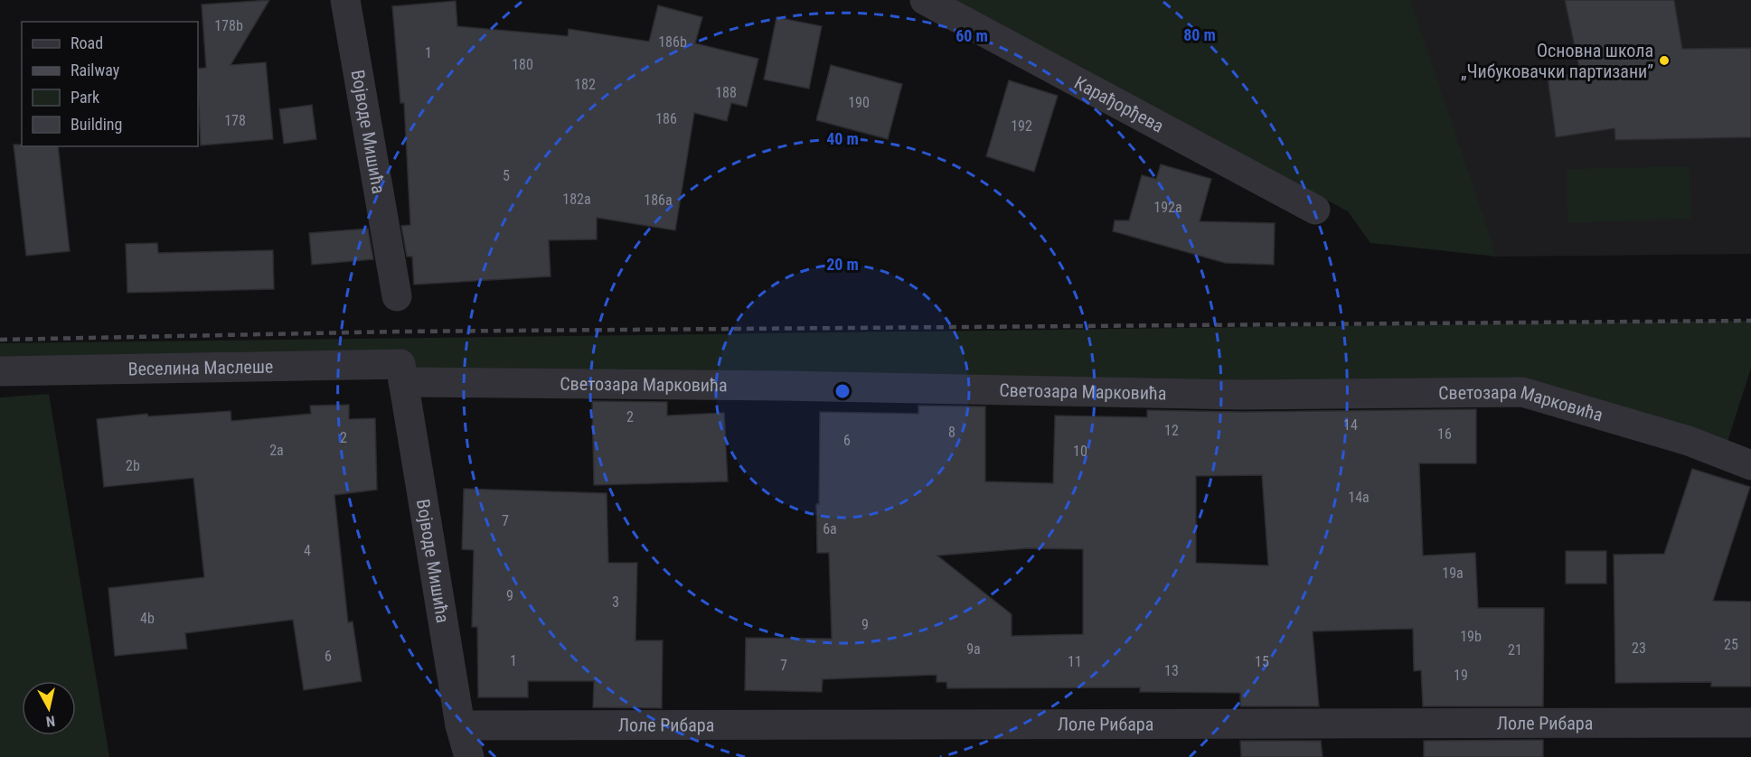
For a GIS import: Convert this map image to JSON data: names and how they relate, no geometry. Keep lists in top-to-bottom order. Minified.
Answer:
{"streets":{"street":["Карађорђева","Војводе Мишића","Веселина Маслеше","Светозара Марковића","Лоле Рибара"]},"crossings":[["Војводе Мишића","Веселина Маслеше"],["Војводе Мишића","Светозара Марковића"],["Војводе Мишића","Лоле Рибара"],["Веселина Маслеше","Светозара Марковића"]],"places":["Основна школа „Чибуковачки партизани”"],"house_numbers":["178b","186b","1","180","182","188","190","186","178","192","5","182a","186a","192a","2","14","12","8","16","2","6","2a","10","2b","14a","7","6a","4","19a","9","3","4b","9","19b","25","23","9a","21","6","1","11","15","7","13","19"],"legend":["Road","Railway","Park","Building"],"north":"bottom","rings":["80 m","60 m","40 m","20 m"]}
